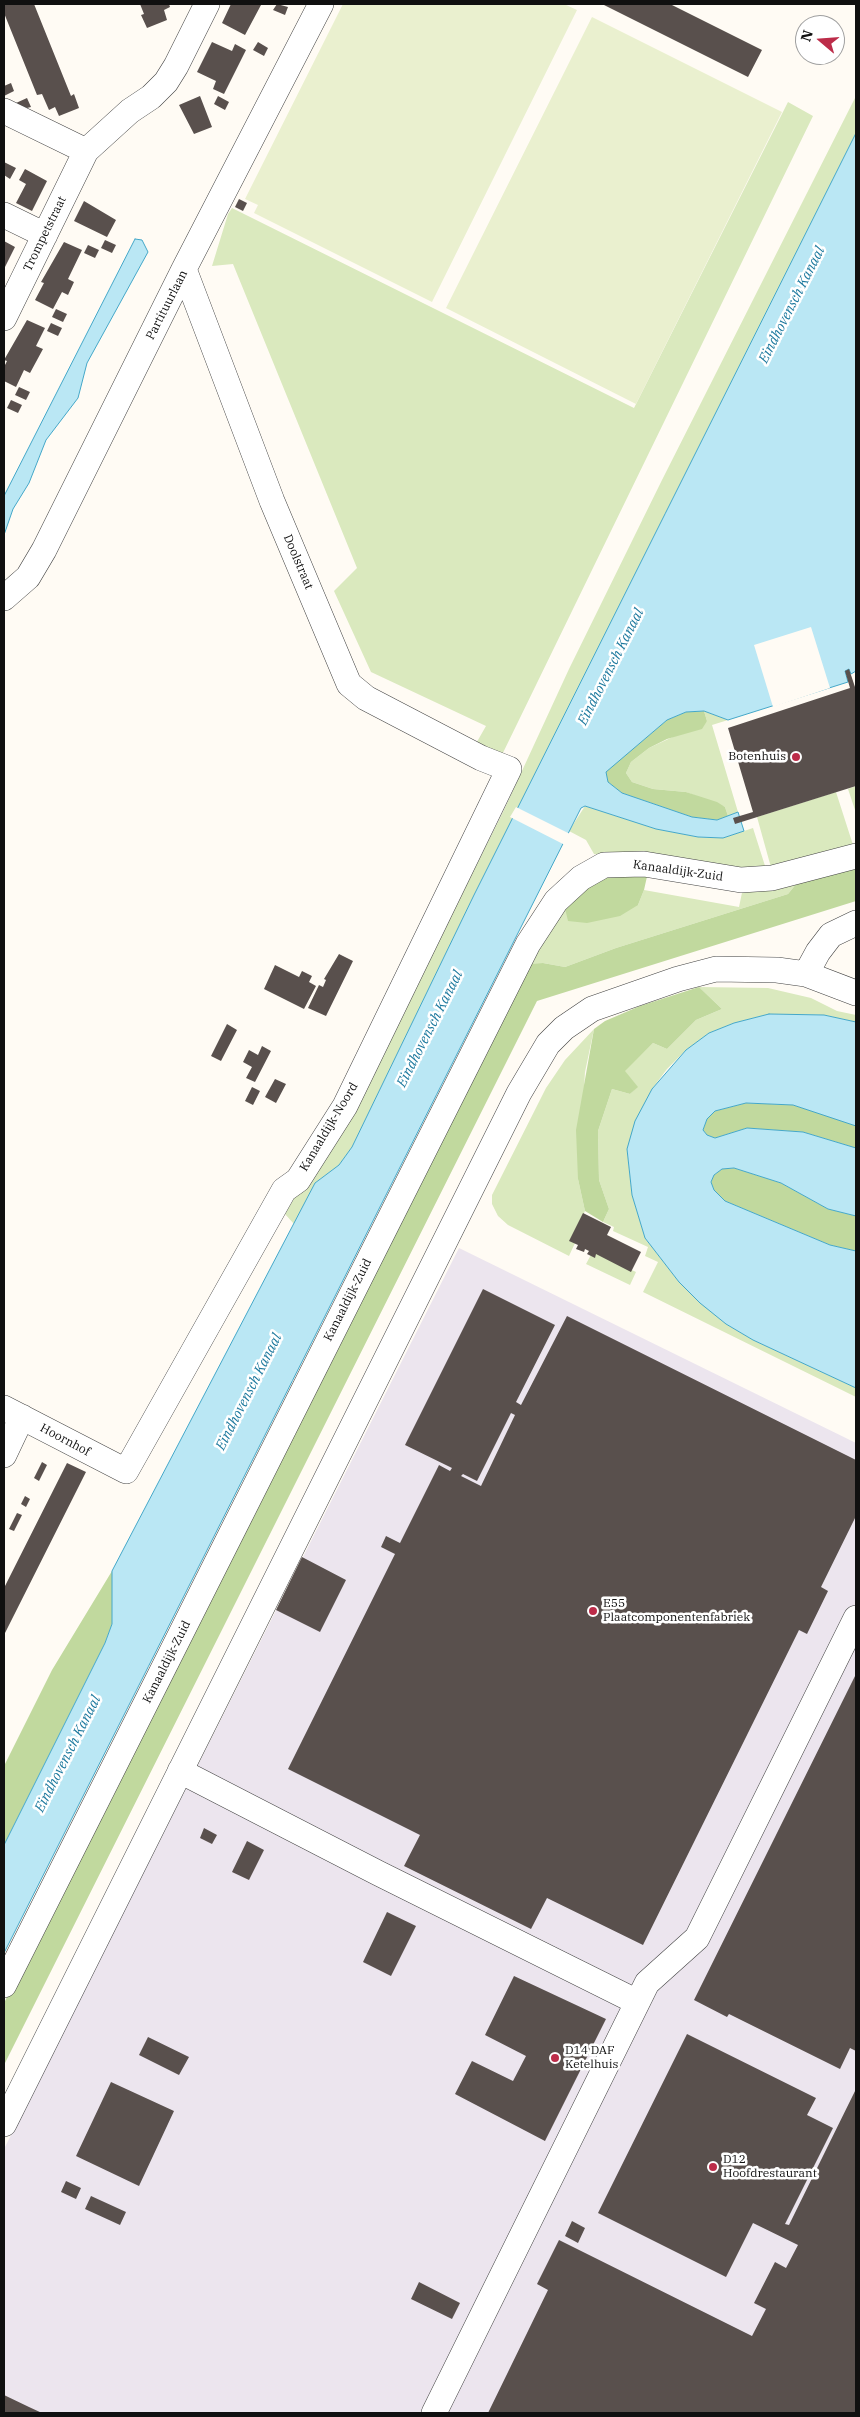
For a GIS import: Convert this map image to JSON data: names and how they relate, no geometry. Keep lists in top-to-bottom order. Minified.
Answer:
{"streets":{"street":["Trompetstraat","Partituurlaan","Doolstraat","Kanaaldijk-Zuid","Kanaaldijk-Noord","Hoornhof"]},"crossings":[["Partituurlaan","Doolstraat"],["Doolstraat","Kanaaldijk-Noord"],["Kanaaldijk-Noord","Hoornhof"]],"water":["Eindhovensch Kanaal"],"places":["Botenhuis","E55 Plaatcomponentenfabriek","D14 DAF Ketelhuis","D12 Hoofdrestaurant"],"north":"left"}
